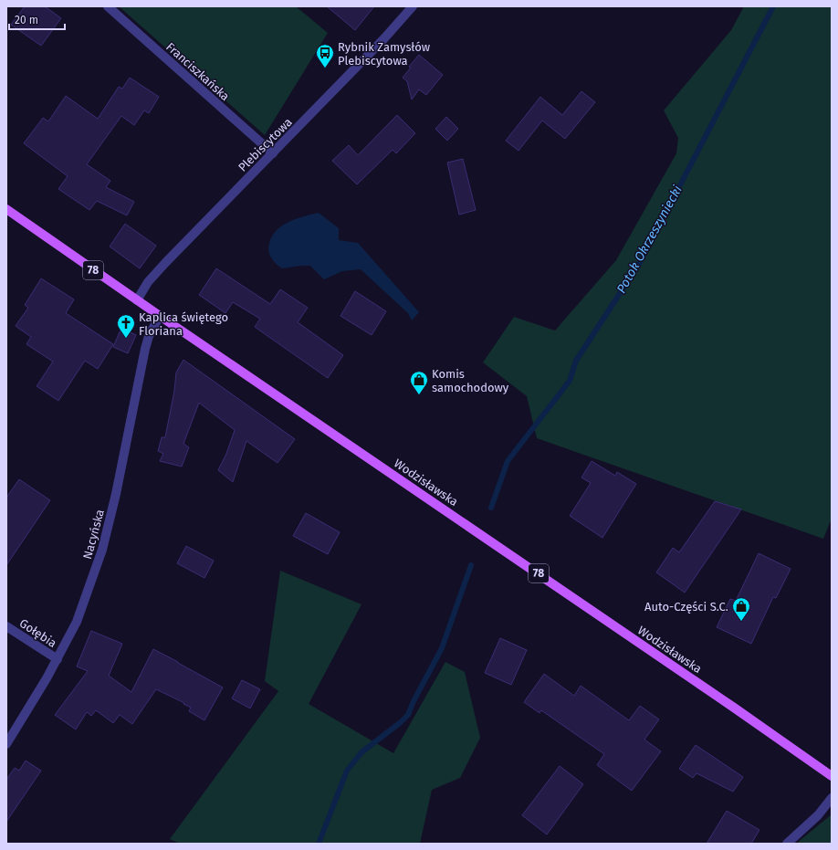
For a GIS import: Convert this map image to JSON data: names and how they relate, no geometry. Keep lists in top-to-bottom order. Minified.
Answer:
{"streets":{"main road":["78","Wodzisławska"],"street":["Franciszkańska","Plebiscytowa","Nacyńska","Gołębia"]},"crossings":[["Franciszkańska","Plebiscytowa"],["Plebiscytowa","Wodzisławska"],["Wodzisławska","Nacyńska"],["Nacyńska","Gołębia"]],"water":["Potok Okrzeszyniecki"],"places":{"bus stop":["Rybnik Zamysłów Plebiscytowa"],"church":["Kaplica świętego Floriana"],"shop":["Komis samochodowy","Auto-Części S.C."]},"scale_bar":"20 m"}
